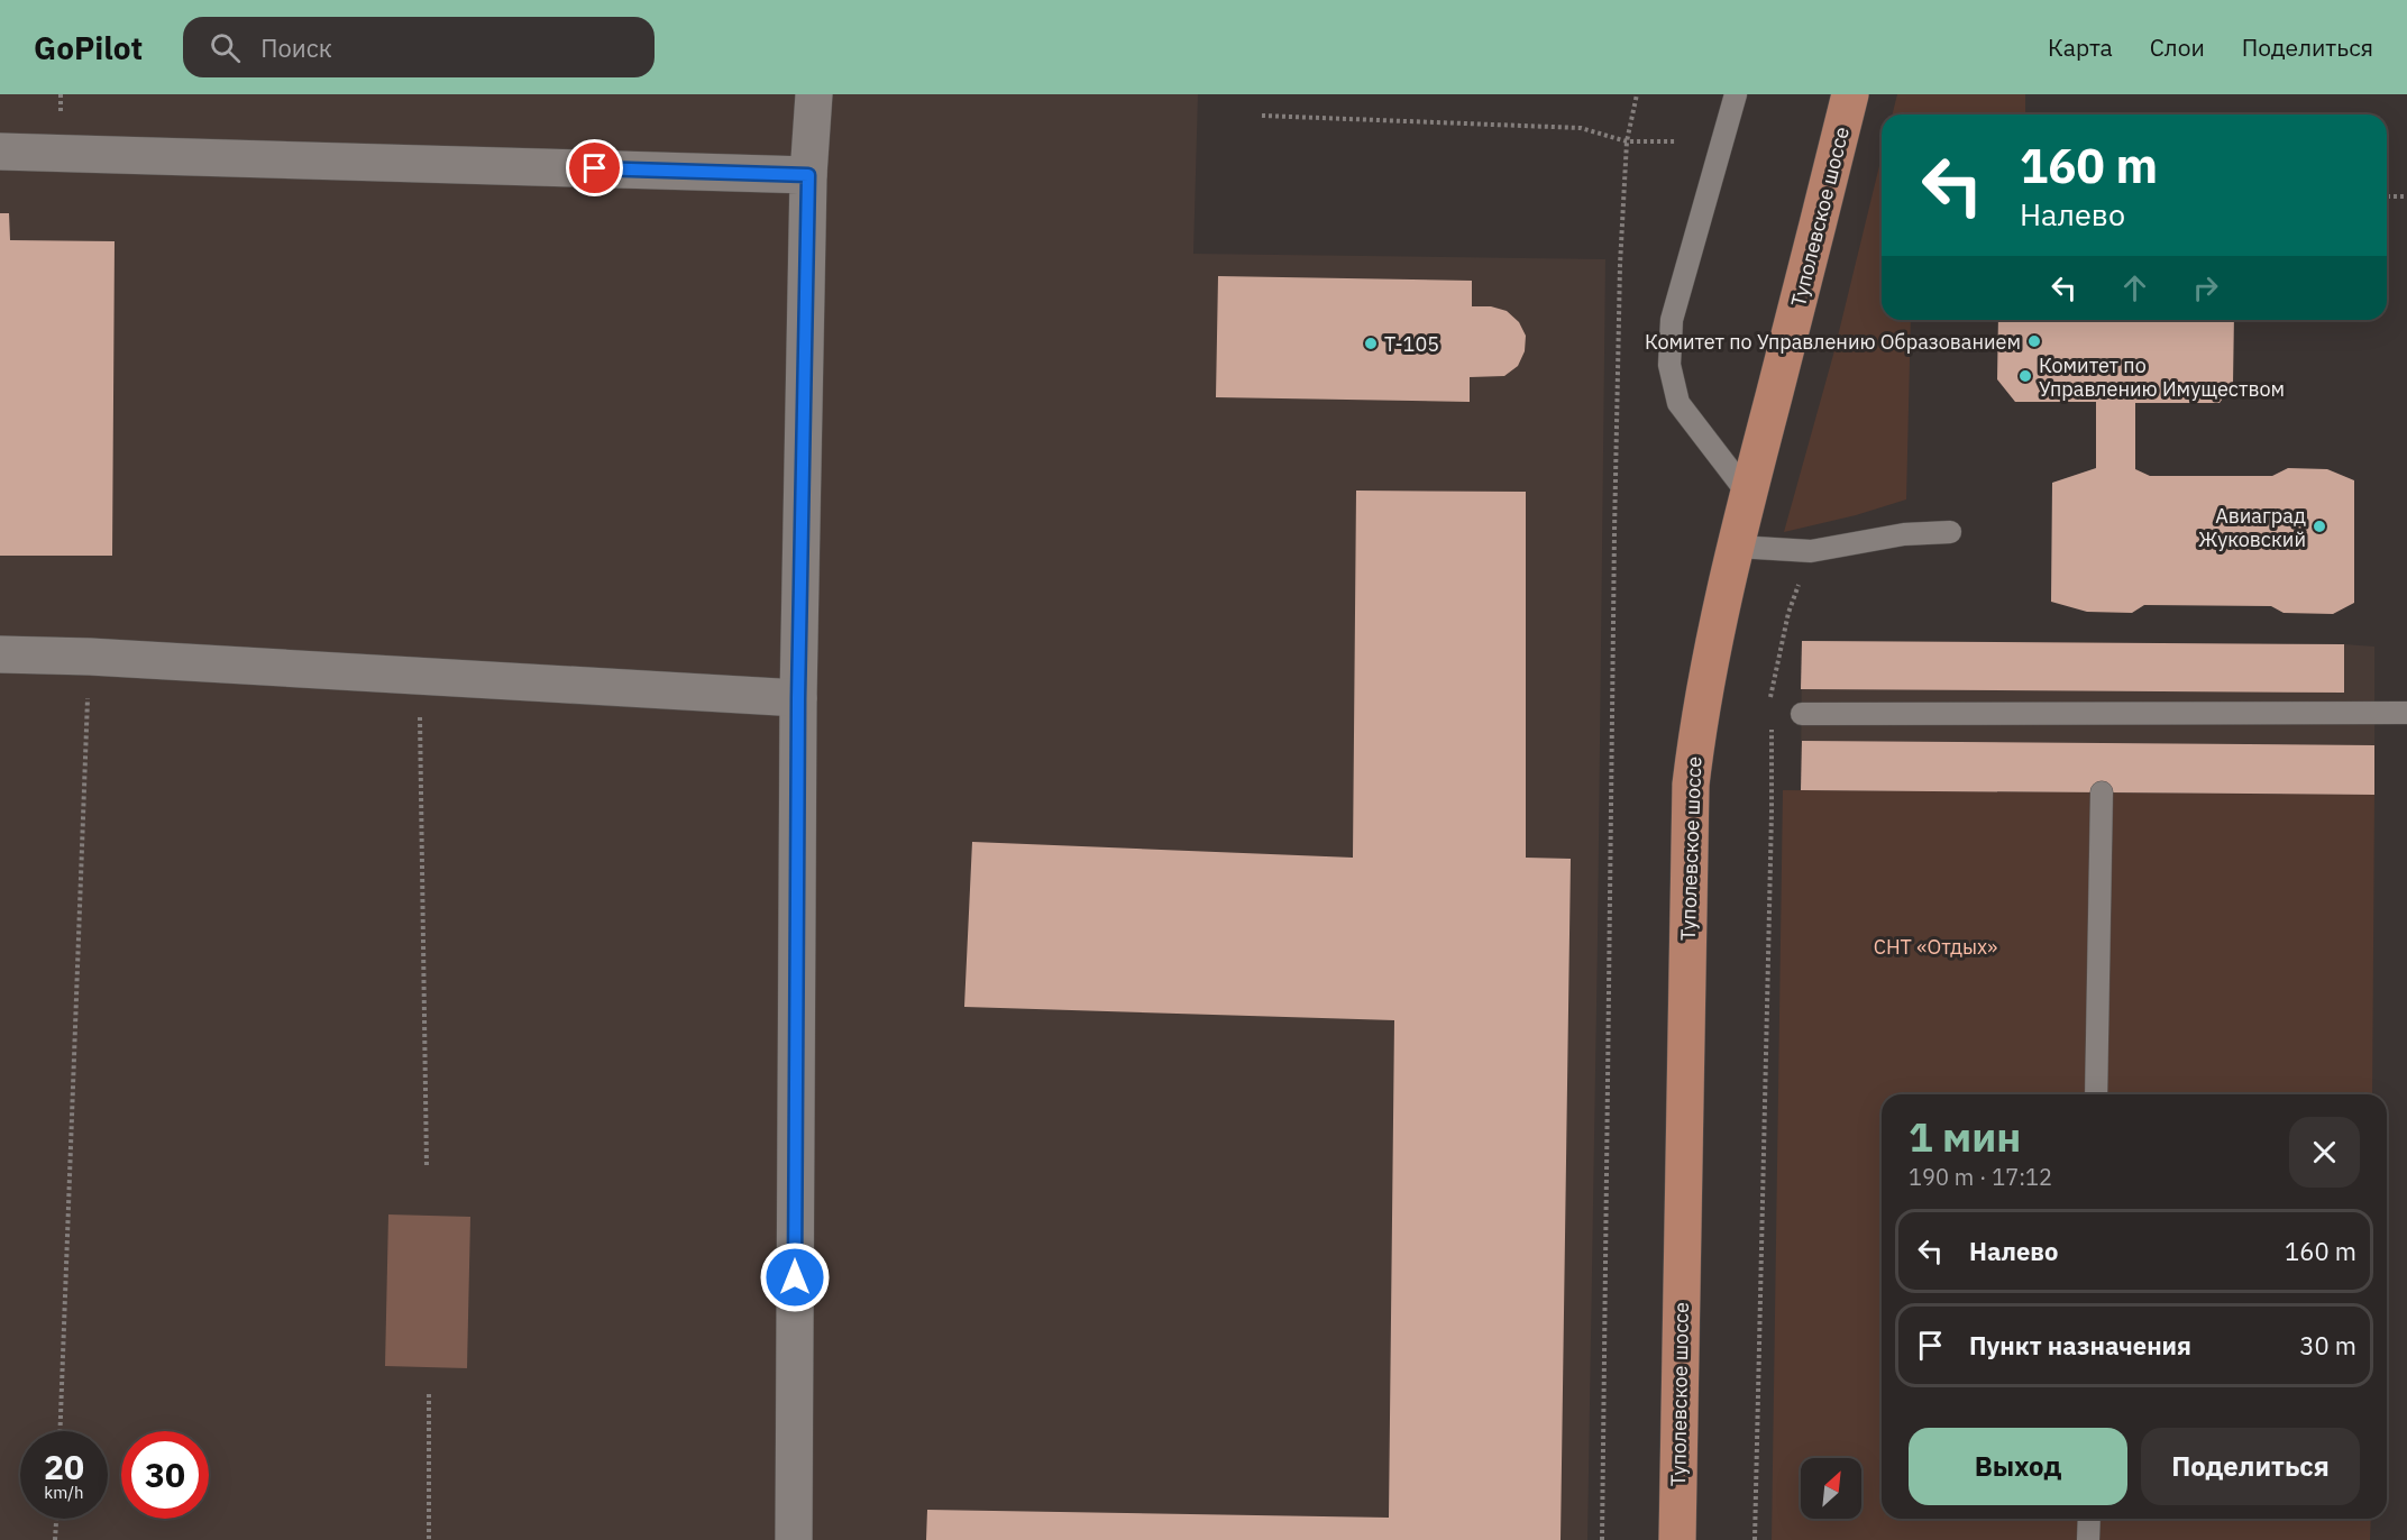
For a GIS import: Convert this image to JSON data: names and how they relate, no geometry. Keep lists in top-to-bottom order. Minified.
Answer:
{"streets":{"main road":["Туполевское шоссе"]},"parks":["СНТ «Отдых»"],"places":["Комитет по Управлению Образованием","Т-105","Комитет по Управлению Имуществом","Авиаград Жуковский"],"north":"top right","page":{"header":"GoPilot","search":"Поиск","nav":["Карта","Слои","Поделиться"],"turn":["160 m","Налево"],"heading":["1 мин","190 m · 17:12"],"list":[{"name":"Налево","value":"160 m"},{"name":"Пункт назначения","value":"30 m"}],"buttons":["Выход","Поделиться"],"speed":"20 km/h","limit":"30"}}
